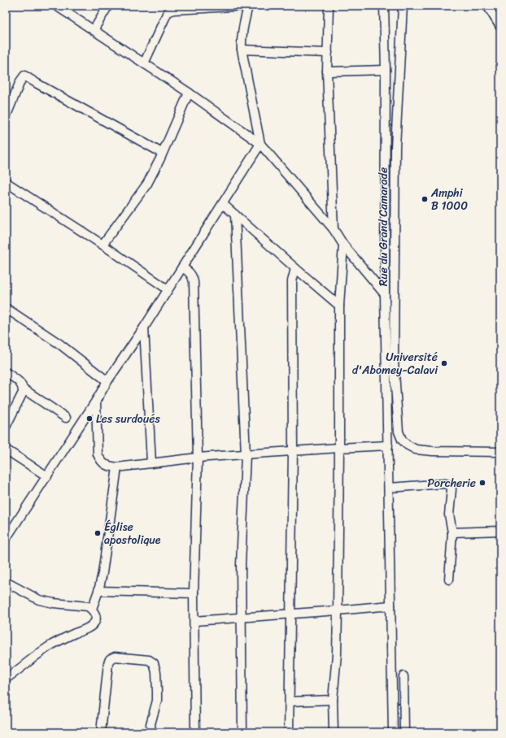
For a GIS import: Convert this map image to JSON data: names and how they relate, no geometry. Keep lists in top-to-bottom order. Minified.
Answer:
{"streets":{"street":["Rue du Grand Camarade"]},"places":["Amphi B 1000","Université d'Abomey-Calavi","Les surdoués","Porcherie","Église apostolique"]}
